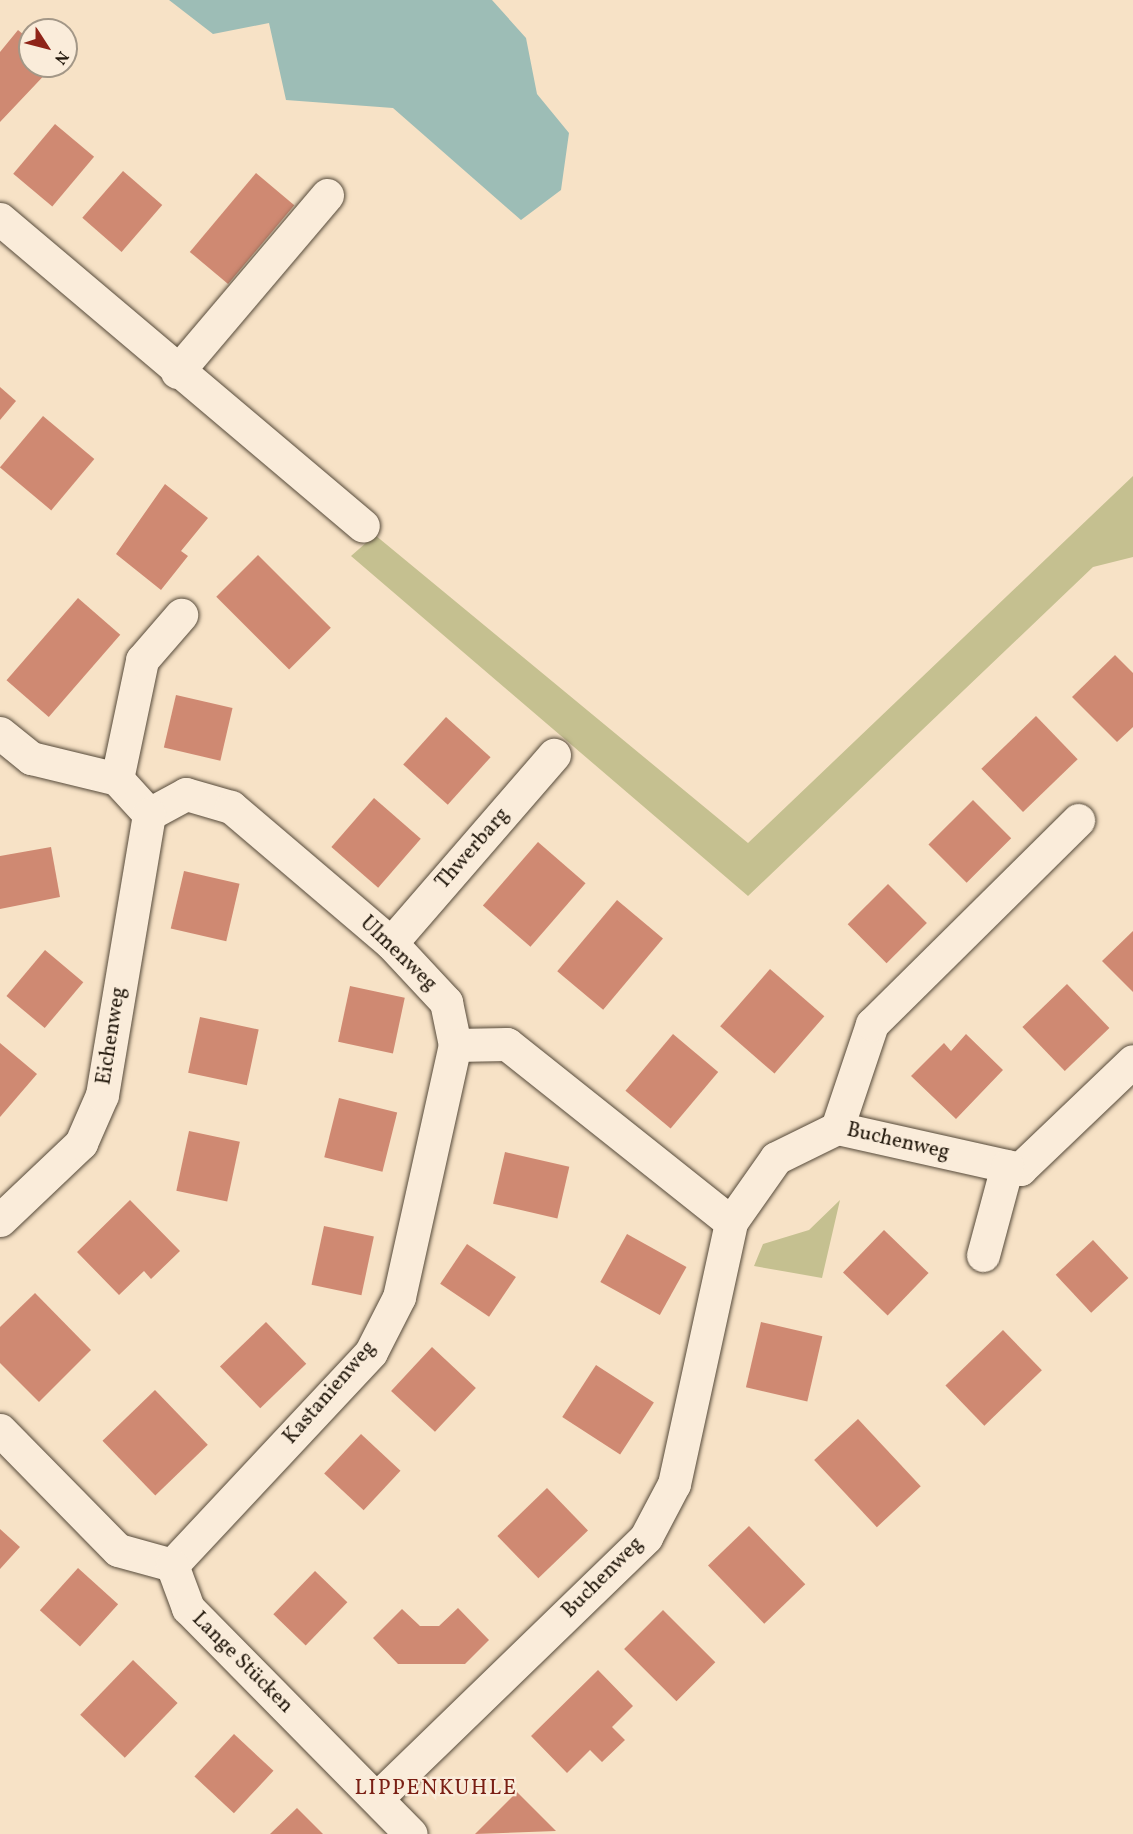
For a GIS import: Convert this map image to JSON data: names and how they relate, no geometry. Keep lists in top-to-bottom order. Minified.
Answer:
{"streets":{"street":["Thwerbarg","Ulmenweg","Eichenweg","Buchenweg","Kastanienweg","Lange Stücken"]},"crossings":[["Thwerbarg","Ulmenweg"],["Ulmenweg","Eichenweg"],["Ulmenweg","Kastanienweg"],["Buchenweg","Lange Stücken"],["Kastanienweg","Lange Stücken"]],"districts":["LIPPENKUHLE"],"north":"bottom right"}
